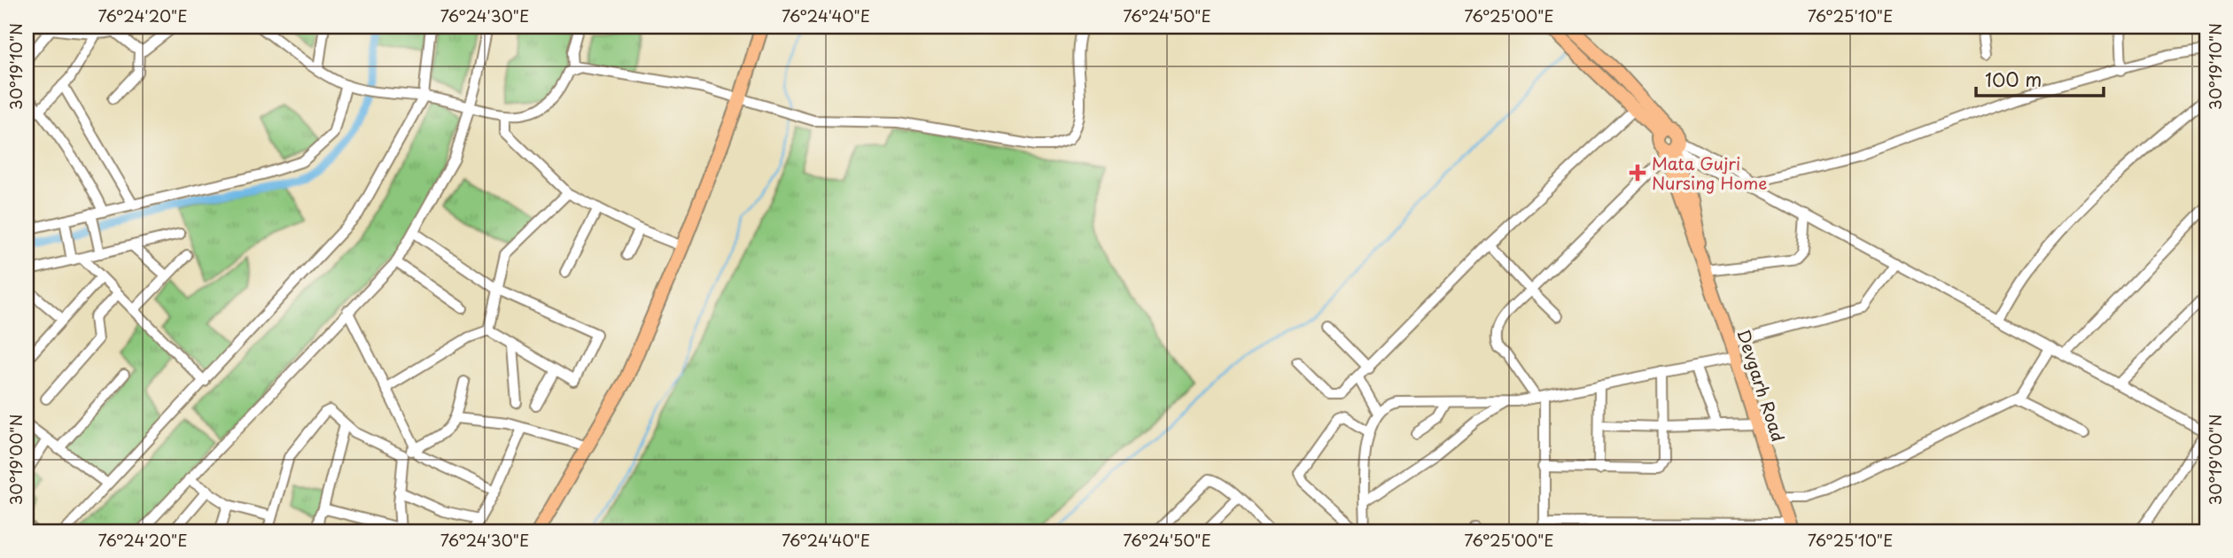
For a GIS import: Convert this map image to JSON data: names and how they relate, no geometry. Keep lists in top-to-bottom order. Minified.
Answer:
{"streets":{"main road":["Devgarh Road"]},"places":{"health":["Mata Gujri Nursing Home"]},"scale_bar":"100 m","coordinates":["76°24'20\"E","76°24'30\"E","76°24'40\"E","76°24'50\"E","76°25'00\"E","76°25'10\"E","30°19'10\"N","30°19'00\"N"]}
